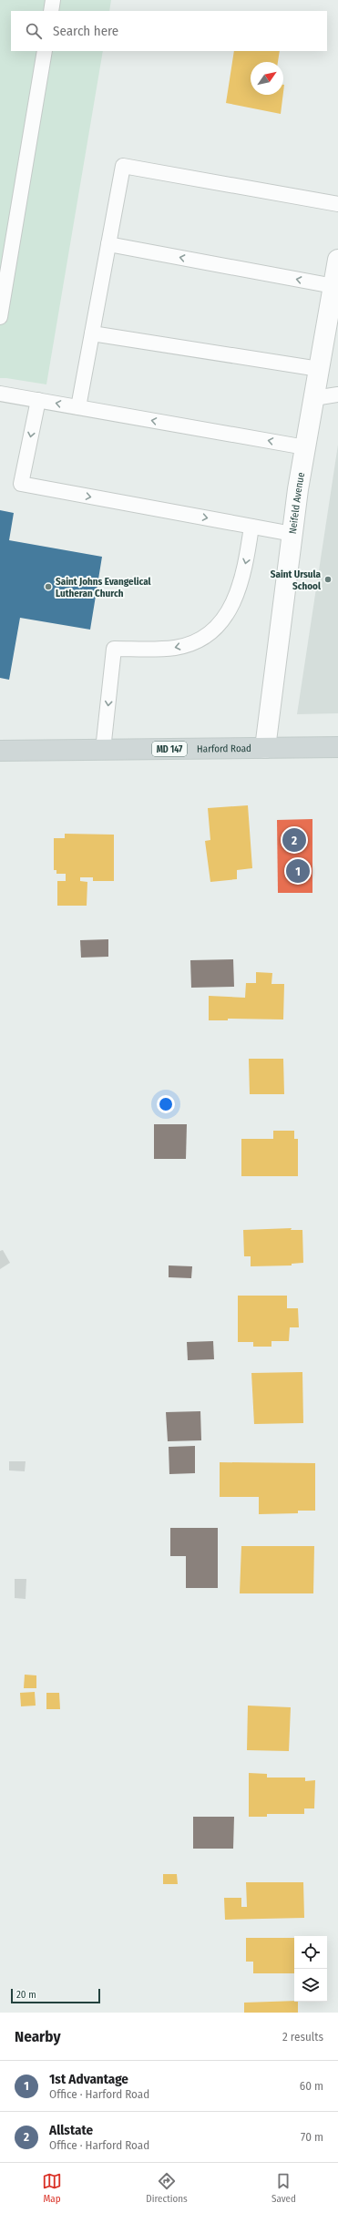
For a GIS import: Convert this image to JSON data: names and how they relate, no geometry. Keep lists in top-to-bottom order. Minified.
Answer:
{"streets":{"main road":["Harford Road","MD 147"],"street":["Neifeld Avenue"]},"crossings":[["Neifeld Avenue","Harford Road"]],"places":["Saint Ursula School","Saint Johns Evangelical Lutheran Church"],"scale_bar":"20 m","north":"top right","page":{"search":"Search here","pins":["2","1"],"scale":"20 m","heading":["Nearby","2 results"],"list":[{"mark":"1","name":"1st Advantage","note":"Office · Harford Road","value":"60 m"},{"mark":"2","name":"Allstate","note":"Office · Harford Road","value":"70 m"}],"nav":["Map","Directions","Saved"]}}
